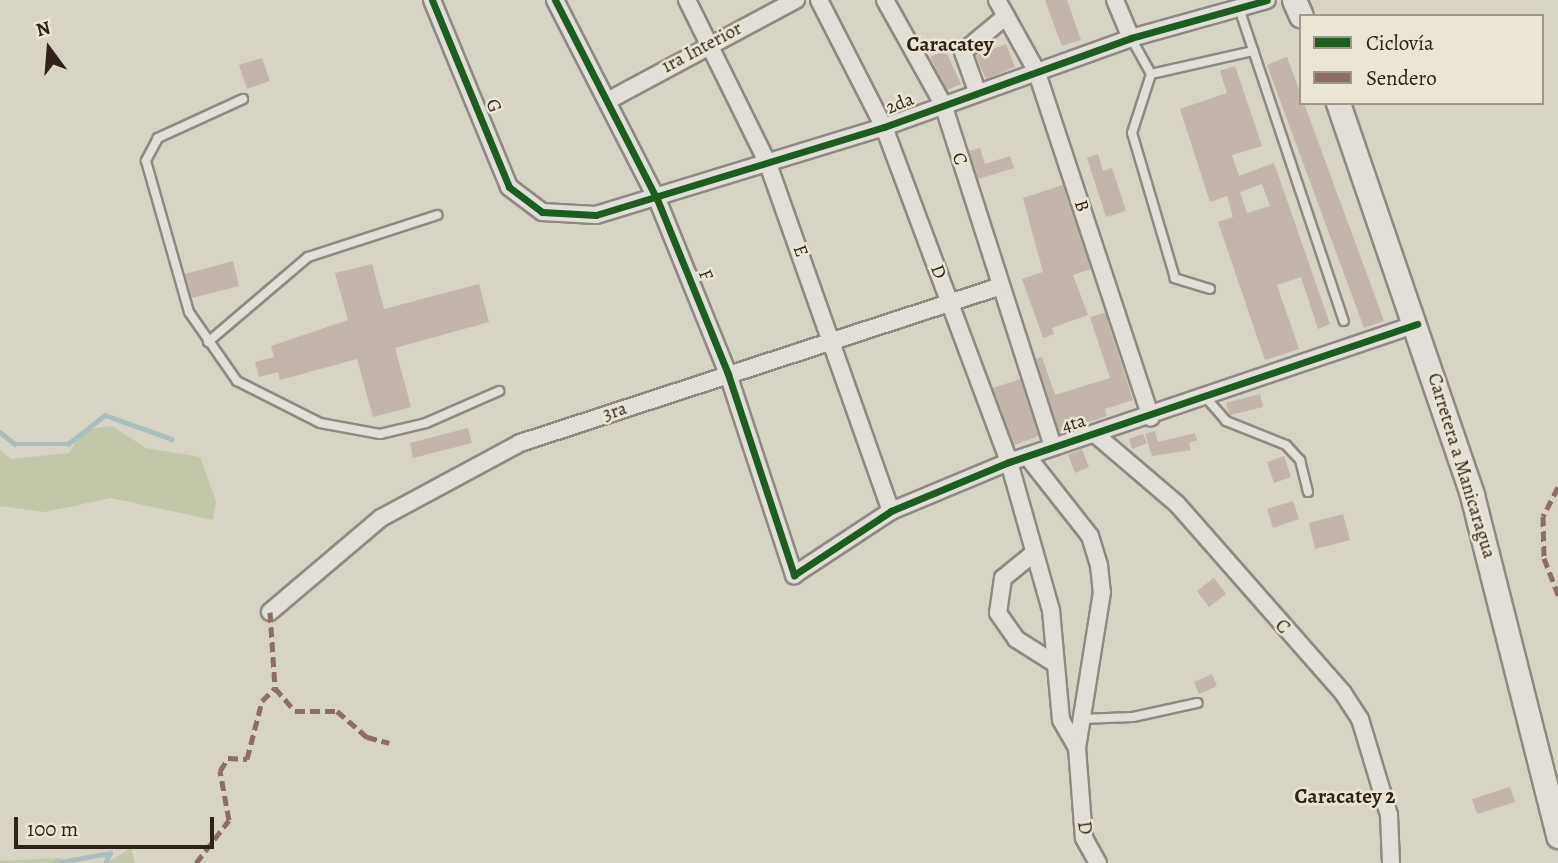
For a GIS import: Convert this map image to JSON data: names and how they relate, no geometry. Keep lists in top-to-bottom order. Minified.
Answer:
{"streets":{"main road":["Carretera a Manicaragua"],"street":["1ra Interior","2da","G","C","B","E","D","F","3ra","4ta"]},"crossings":[["1ra Interior","E"],["1ra Interior","F"],["2da","G"],["2da","C"],["2da","B"],["2da","E"],["2da","D"],["2da","F"],["C","3ra"],["C","4ta"],["B","4ta"],["E","3ra"],["E","4ta"],["D","3ra"],["D","4ta"],["F","3ra"],["F","4ta"],["4ta","Carretera a Manicaragua"]],"districts":["Caracatey","Caracatey 2"],"legend":["Ciclovía","Sendero"],"scale_bar":"100 m","north":"top"}
